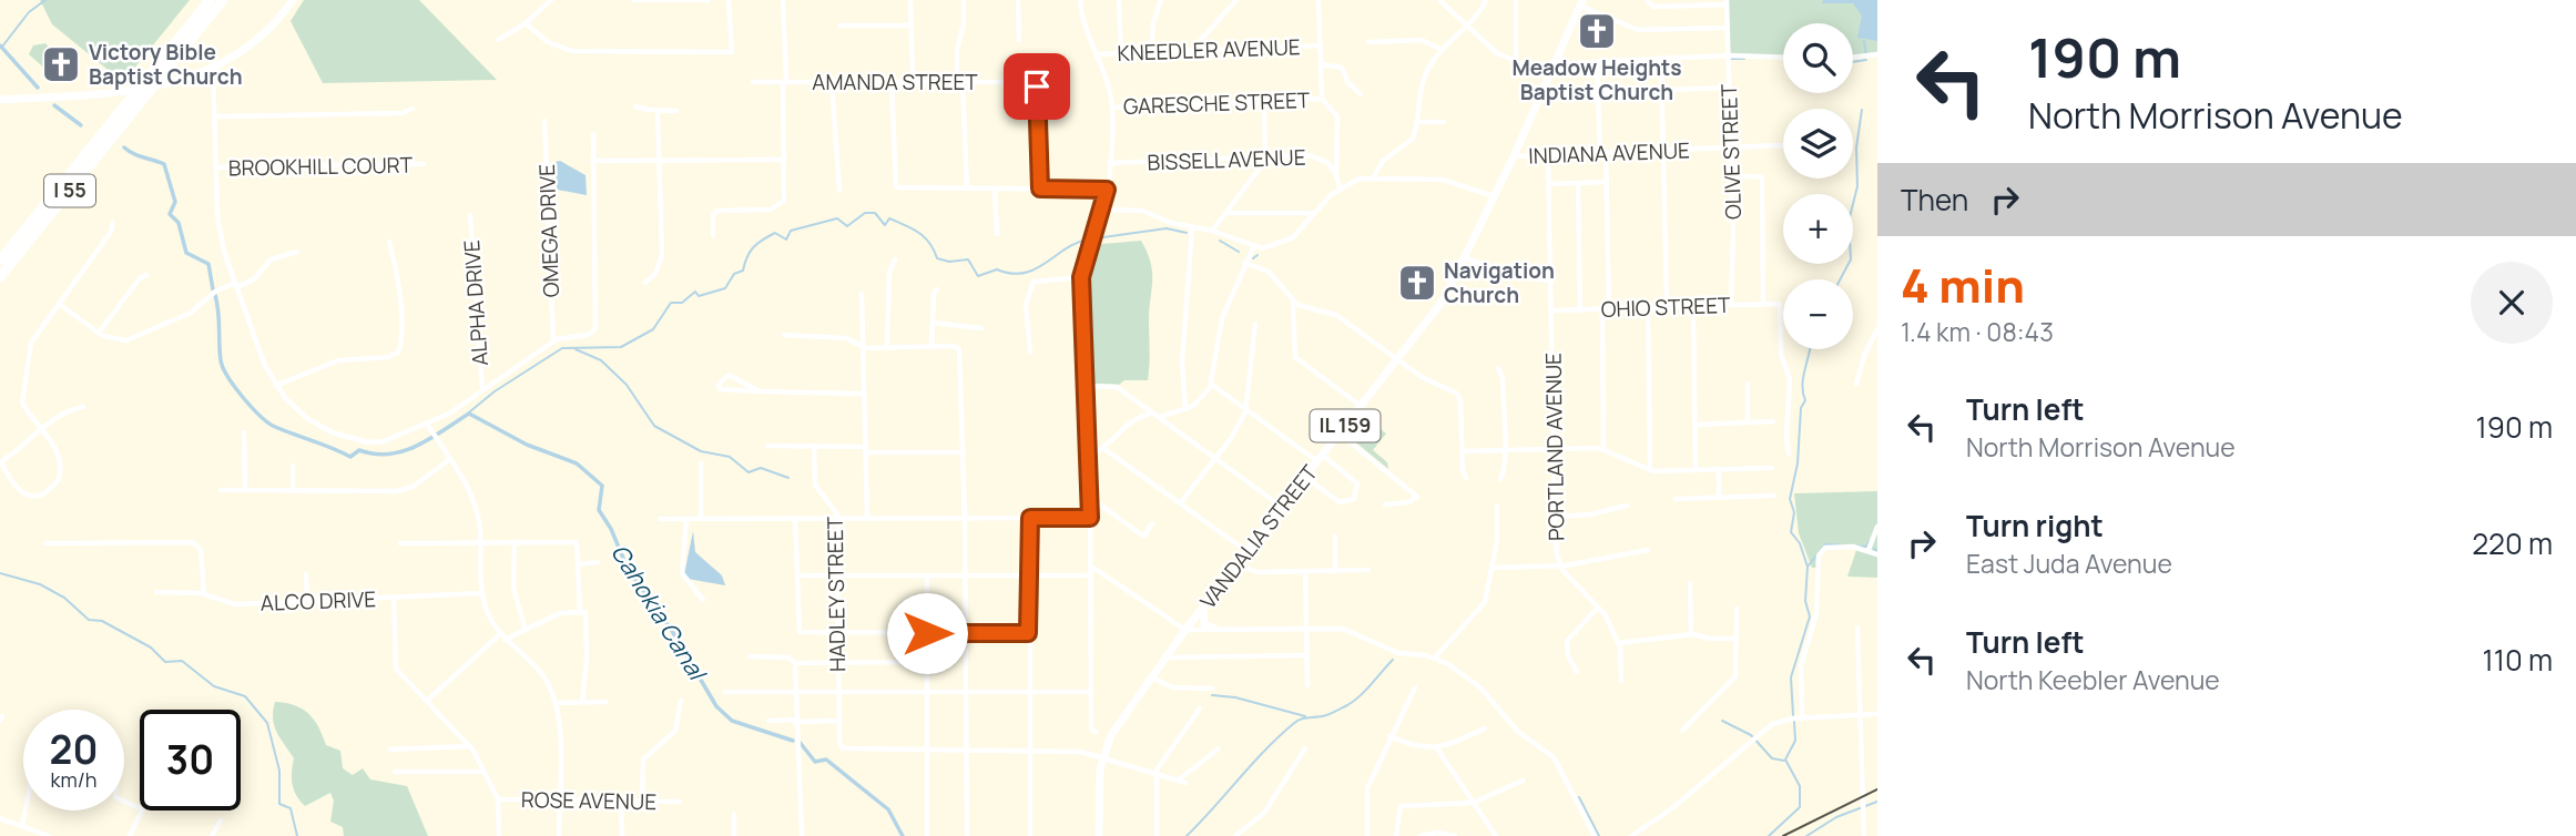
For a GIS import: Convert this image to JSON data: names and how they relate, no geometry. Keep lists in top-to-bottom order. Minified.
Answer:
{"streets":{"highway":["I 55"],"main road":["IL 159","VANDALIA STREET"],"street":["KNEEDLER AVENUE","AMANDA STREET","GARESCHE STREET","OLIVE STREET","INDIANA AVENUE","BISSELL AVENUE","BROOKHILL COURT","OMEGA DRIVE","ALPHA DRIVE","OHIO STREET","PORTLAND AVENUE","HADLEY STREET","ALCO DRIVE","ROSE AVENUE"]},"crossings":[["OLIVE STREET","INDIANA AVENUE"],["OLIVE STREET","OHIO STREET"],["INDIANA AVENUE","PORTLAND AVENUE"],["INDIANA AVENUE","VANDALIA STREET"],["OHIO STREET","PORTLAND AVENUE"]],"water":["Cahokia Canal"],"places":{"church":["Meadow Heights Baptist Church","Victory Bible Baptist Church","Navigation Church"]},"page":{"turn":["190 m","North Morrison Avenue"],"map_buttons":["+","−"],"then":"Then","heading":["4 min","1.4 km · 08:43"],"list":[{"name":"Turn left","note":"North Morrison Avenue","value":"190 m"},{"name":"Turn right","note":"East Juda Avenue","value":"220 m"},{"name":"Turn left","note":"North Keebler Avenue","value":"110 m"}],"speed":"20 km/h","limit":"30"}}
